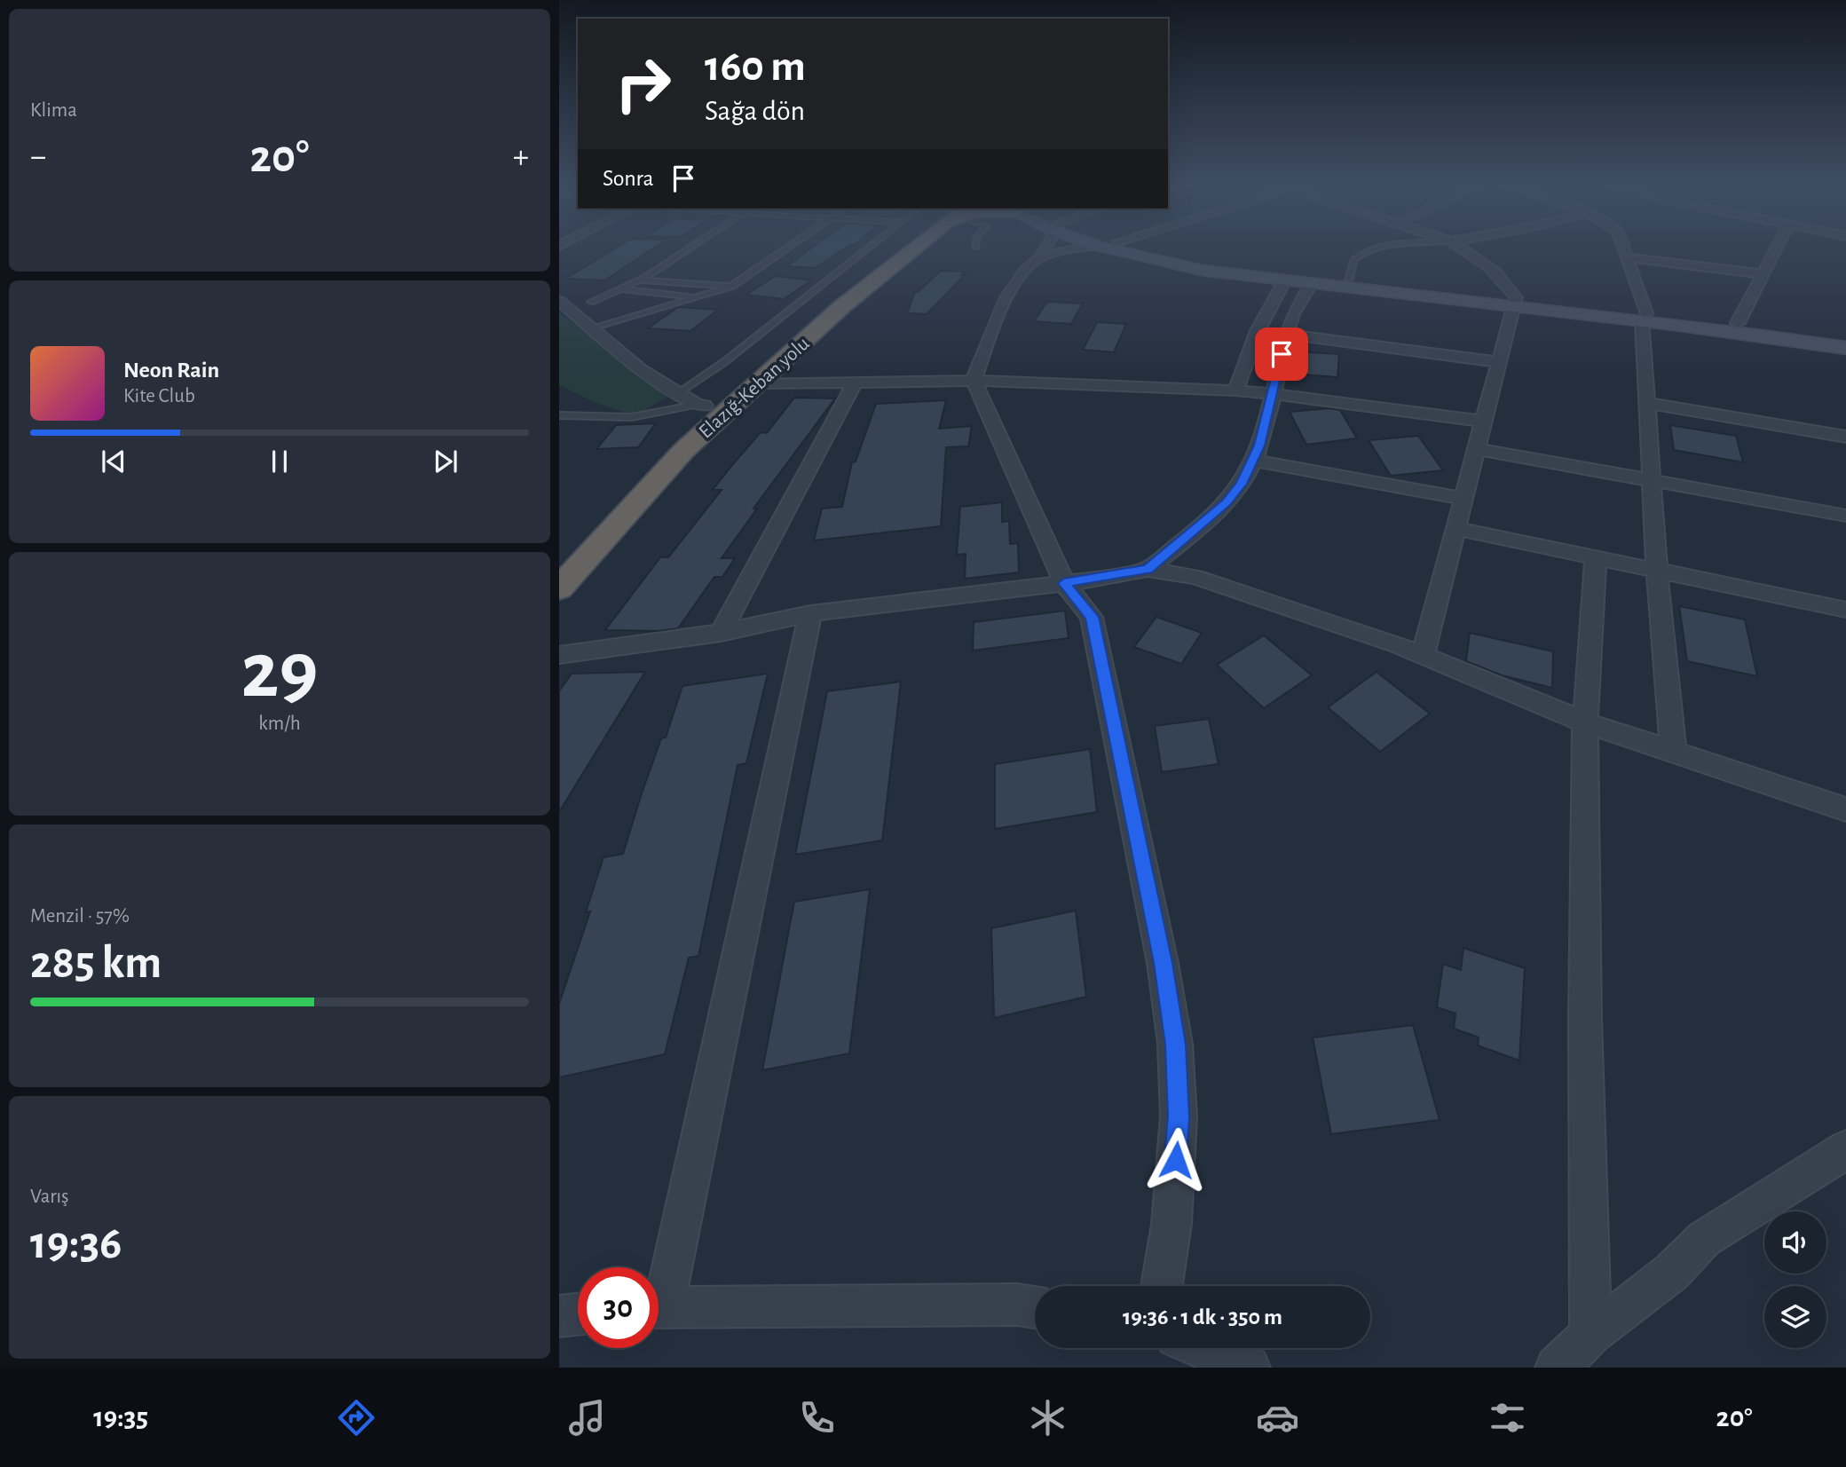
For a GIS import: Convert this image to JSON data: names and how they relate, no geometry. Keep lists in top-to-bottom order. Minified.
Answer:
{"streets":{"highway":["Elazığ-Keban yolu"]},"page":{"tile":["Klima",["29","km/h"],["Menzil · 57%","285 km"],["Varış","19:36"]],"turn":["160 m","Sağa dön"],"heat":["−","20°","+"],"then":"Sonra","song":["Neon Rain","Kite Club"],"limit":"30","trip":"19:36 · 1 dk · 350 m","tabs":["19:35","20°"]}}
